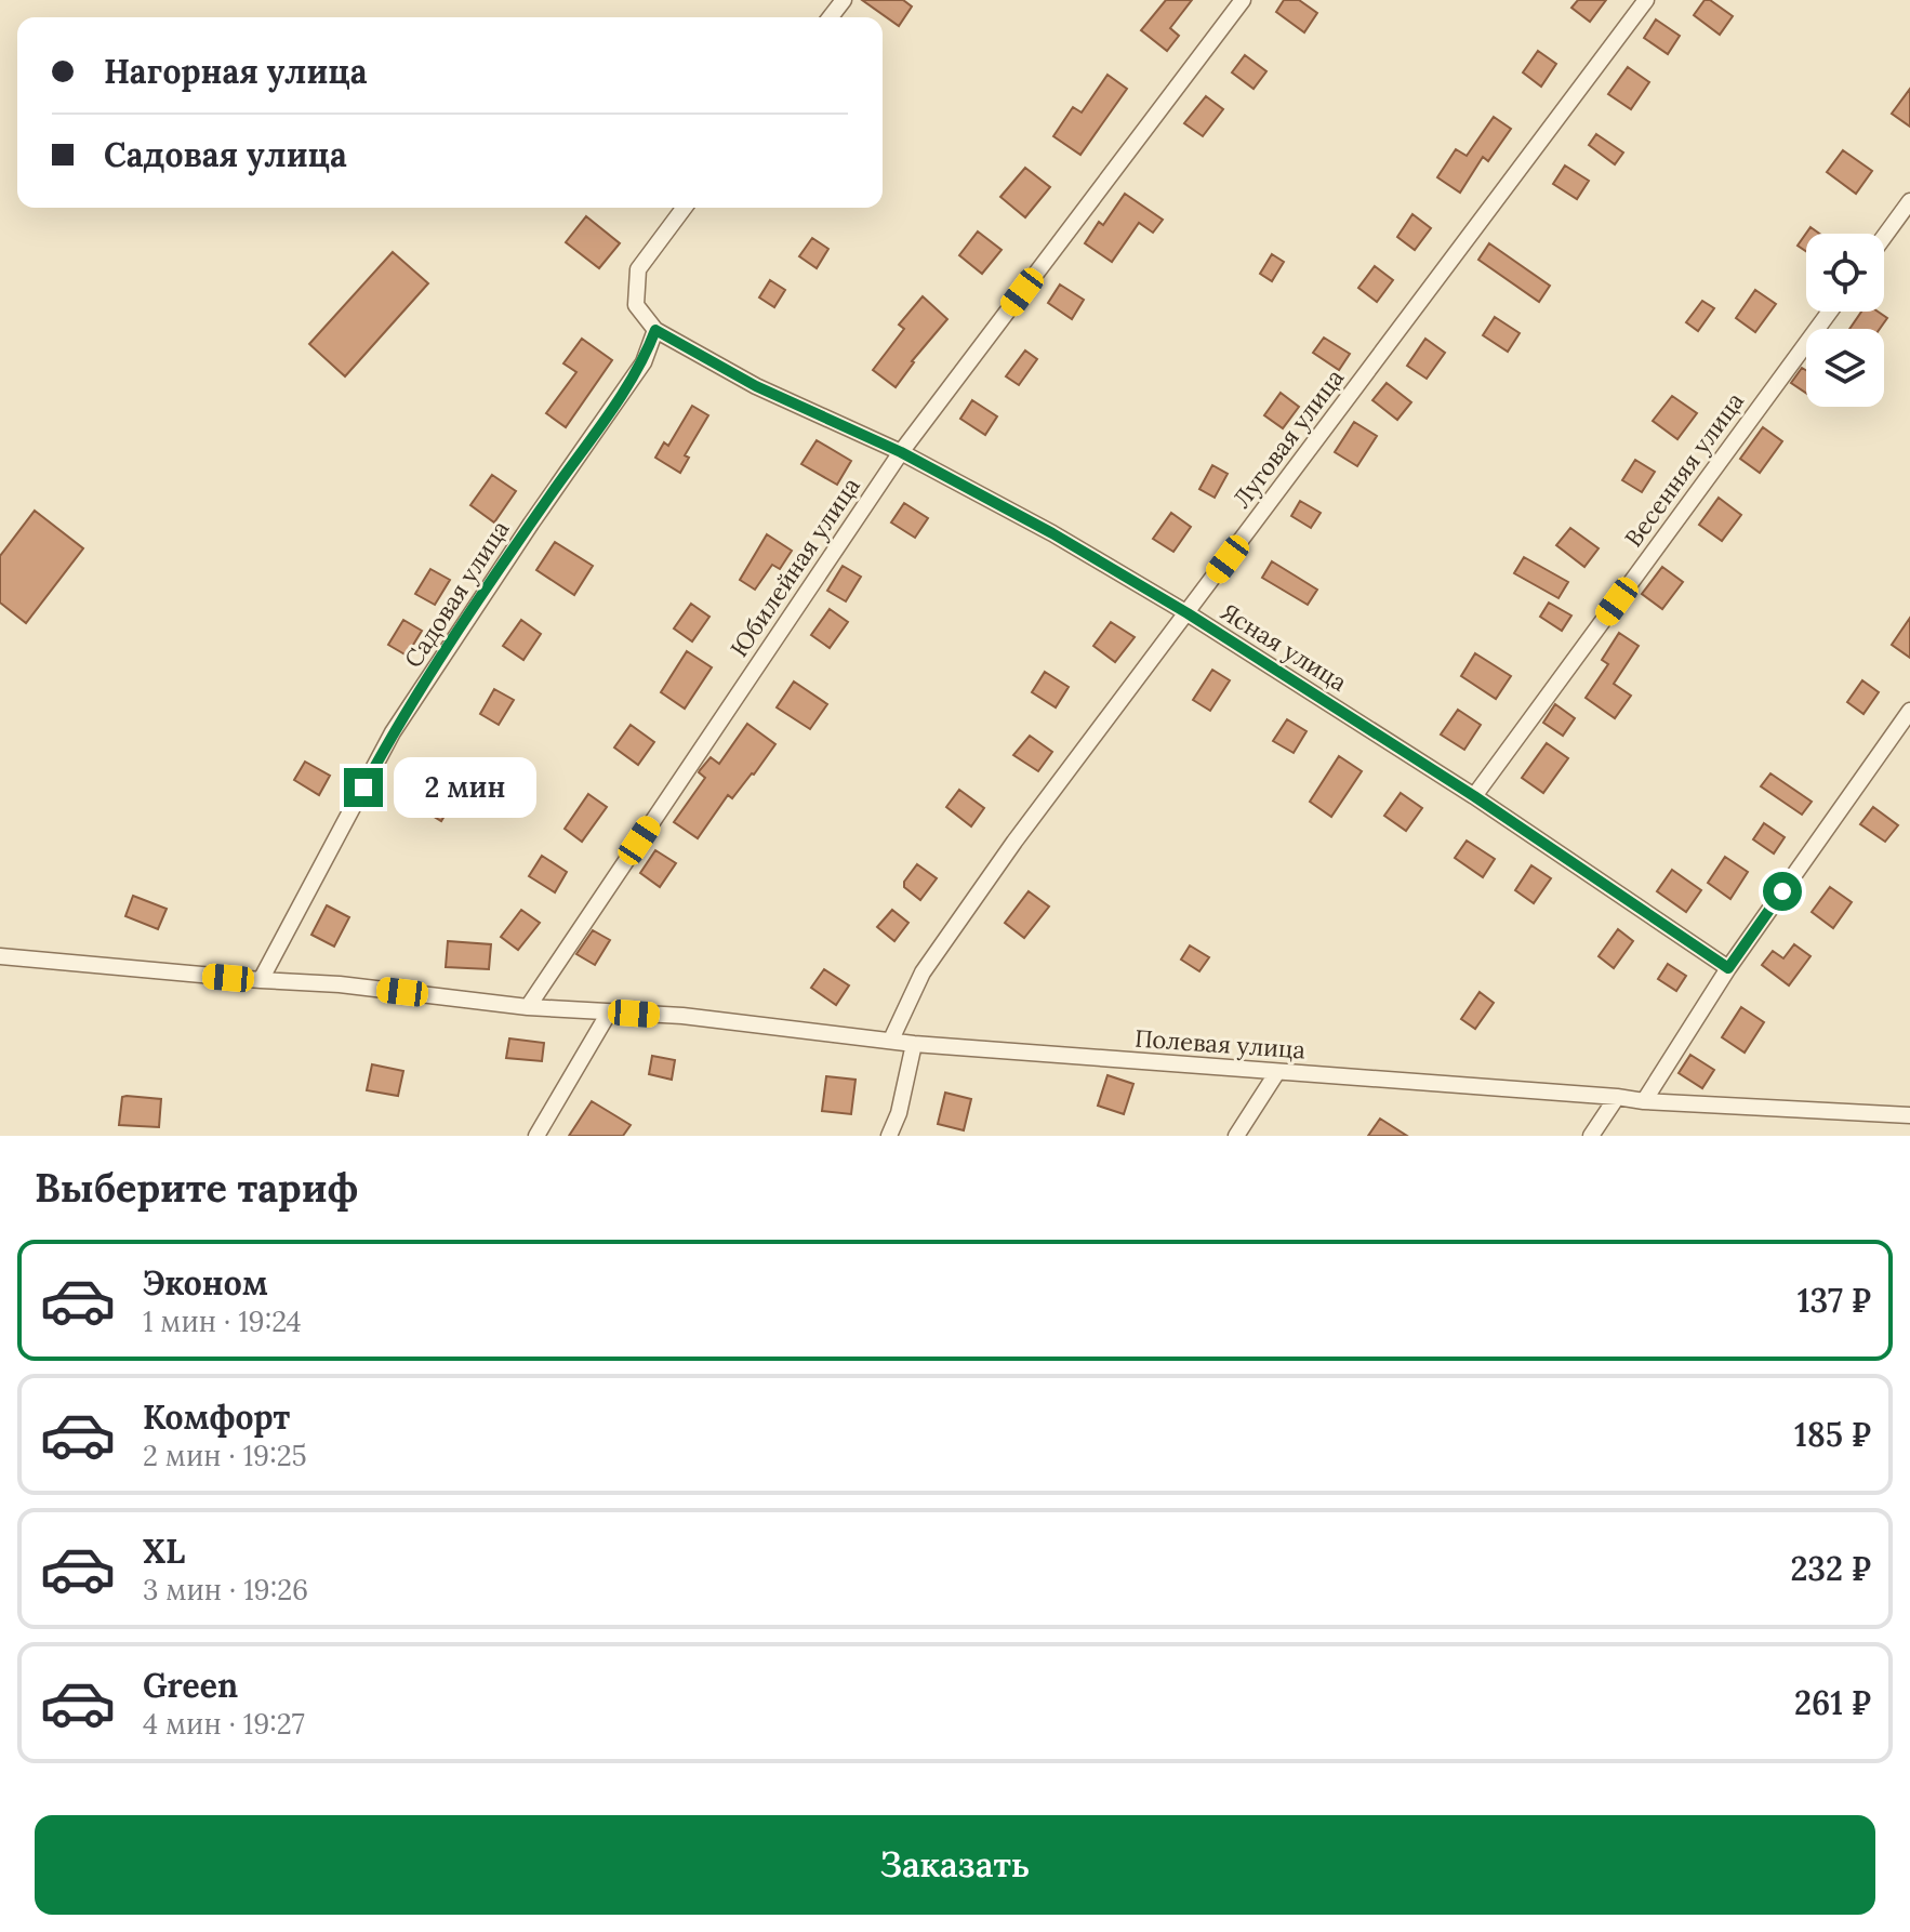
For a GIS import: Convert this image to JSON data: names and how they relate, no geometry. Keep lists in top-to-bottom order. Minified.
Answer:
{"streets":{"street":["Луговая улица","Весенняя улица","Юбилейная улица","Садовая улица","Ясная улица","Полевая улица"]},"crossings":[["Луговая улица","Ясная улица"],["Луговая улица","Полевая улица"],["Весенняя улица","Ясная улица"],["Юбилейная улица","Ясная улица"],["Юбилейная улица","Полевая улица"],["Садовая улица","Ясная улица"],["Садовая улица","Полевая улица"]],"page":{"banner":["Нагорная улица","Садовая улица"],"bubble":"2 мин","heading":"Выберите тариф","list":[{"name":"Эконом","note":"1 мин · 19:24","value":"137 ₽"},{"name":"Комфорт","note":"2 мин · 19:25","value":"185 ₽"},{"name":"XL","note":"3 мин · 19:26","value":"232 ₽"},{"name":"Green","note":"4 мин · 19:27","value":"261 ₽"}],"buttons":"Заказать"}}
